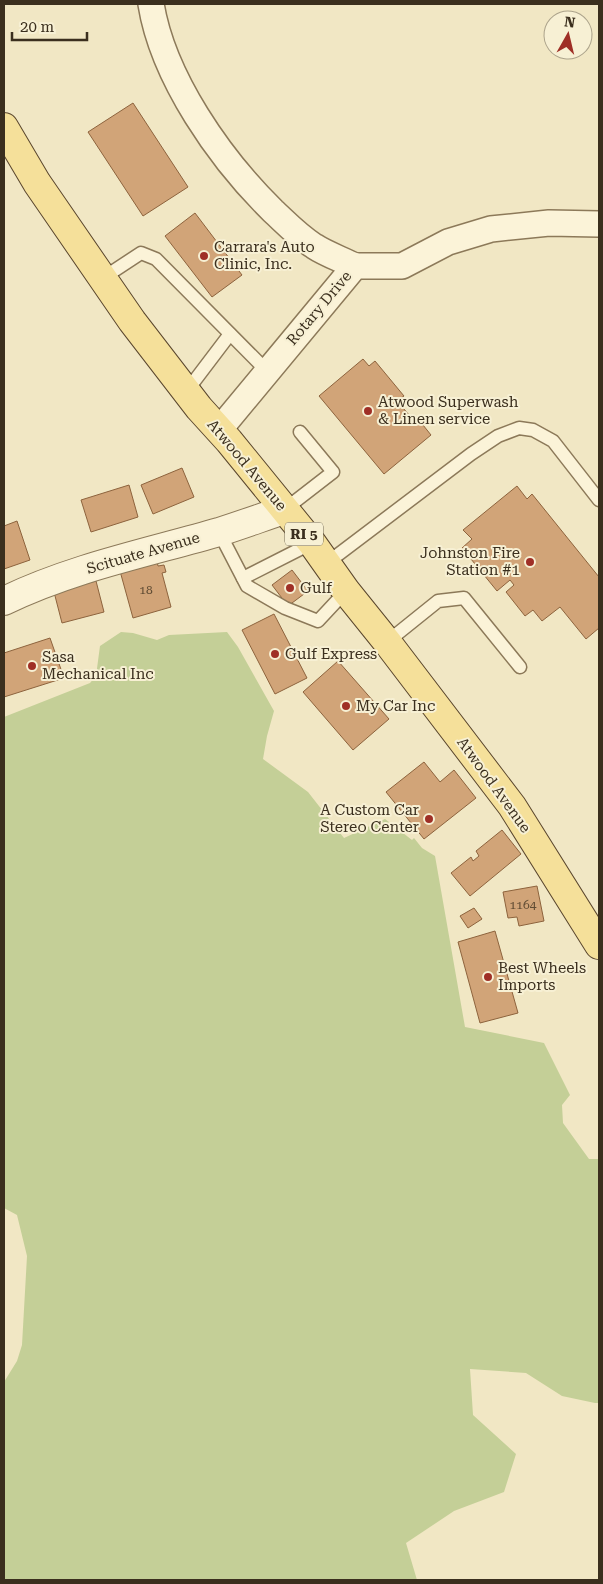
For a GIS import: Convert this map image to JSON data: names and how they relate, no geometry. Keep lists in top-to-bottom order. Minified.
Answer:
{"streets":{"main road":["Atwood Avenue","RI 5"],"street":["Rotary Drive","Scituate Avenue"]},"crossings":[["Rotary Drive","Atwood Avenue"],["Atwood Avenue","Scituate Avenue"]],"places":["Carrara's Auto Clinic, Inc.","Atwood Superwash & Linen service","Johnston Fire Station #1","Gulf","Gulf Express","Sasa Mechanical Inc","My Car Inc","A Custom Car Stereo Center","Best Wheels Imports"],"house_numbers":["18","1164"],"scale_bar":"20 m","north":"top"}
